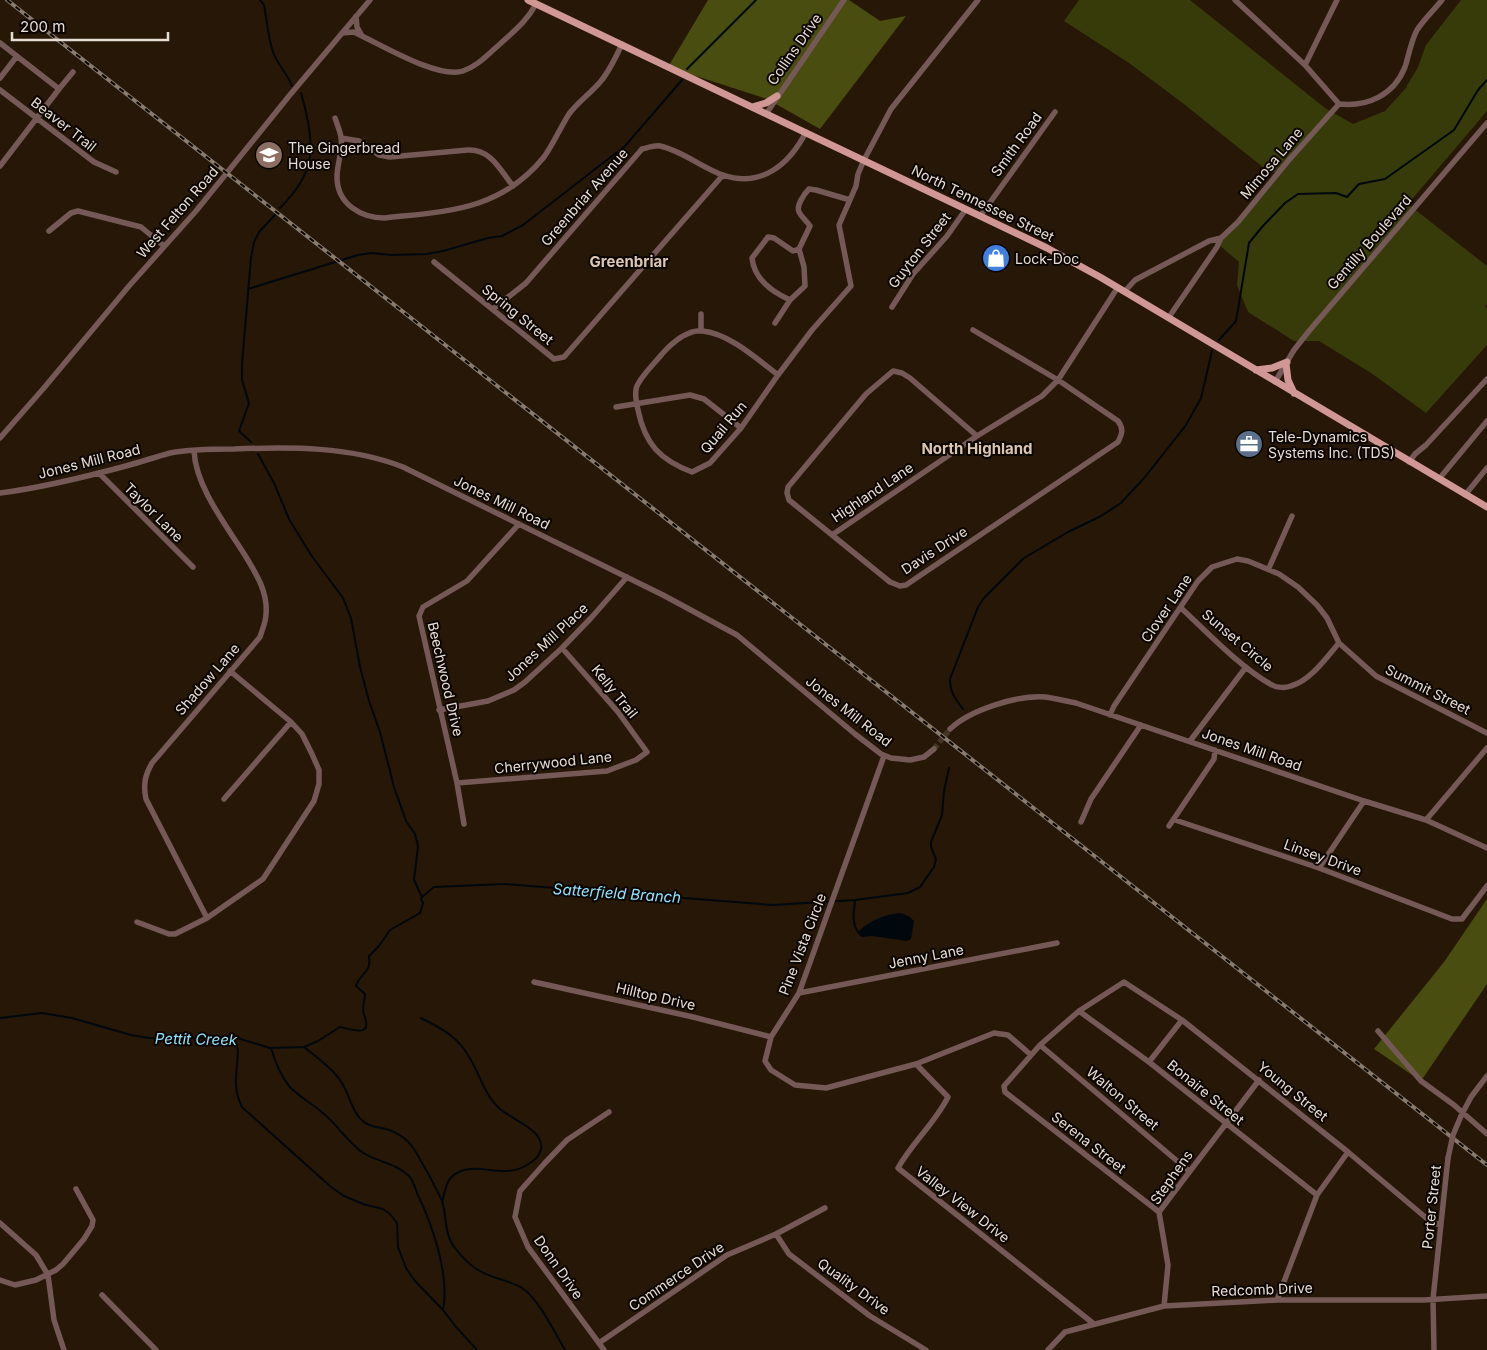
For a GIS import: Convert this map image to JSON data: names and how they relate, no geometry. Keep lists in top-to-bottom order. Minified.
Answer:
{"streets":{"main road":["North Tennessee Street"],"street":["Collins Drive","Beaver Trail","Smith Road","Mimosa Lane","Greenbriar Avenue","West Felton Road","Gentilly Boulevard","Guyton Street","Spring Street","Quail Run","Jones Mill Road","Highland Lane","Taylor Lane","Davis Drive","Clover Lane","Sunset Circle","Jones Mill Place","Shadow Lane","Beechwood Drive","Summit Street","Kelly Trail","Cherrywood Lane","Linsey Drive","Pine Vista Circle","Jenny Lane","Hilltop Drive","Young Street","Bonaire Street","Walton Street","Serena Street","Stephens","Valley View Drive","Porter Street","Donn Drive","Commerce Drive","Quality Drive","Redcomb Drive"]},"crossings":[["Collins Drive","North Tennessee Street"],["Smith Road","North Tennessee Street"],["Mimosa Lane","North Tennessee Street"],["Greenbriar Avenue","North Tennessee Street"],["Greenbriar Avenue","Spring Street"],["North Tennessee Street","Gentilly Boulevard"],["North Tennessee Street","Guyton Street"],["North Tennessee Street","Quail Run"],["North Tennessee Street","Highland Lane"],["Jones Mill Road","Taylor Lane"],["Jones Mill Road","Clover Lane"],["Jones Mill Road","Jones Mill Place"],["Jones Mill Road","Shadow Lane"],["Jones Mill Road","Beechwood Drive"],["Jones Mill Road","Pine Vista Circle"],["Highland Lane","Davis Drive"],["Clover Lane","Sunset Circle"],["Clover Lane","Summit Street"],["Sunset Circle","Summit Street"],["Jones Mill Place","Beechwood Drive"],["Jones Mill Place","Kelly Trail"],["Beechwood Drive","Cherrywood Lane"],["Kelly Trail","Cherrywood Lane"],["Pine Vista Circle","Jenny Lane"],["Pine Vista Circle","Hilltop Drive"],["Pine Vista Circle","Serena Street"],["Pine Vista Circle","Valley View Drive"],["Young Street","Bonaire Street"],["Young Street","Stephens"],["Young Street","Porter Street"],["Bonaire Street","Stephens"],["Walton Street","Stephens"],["Serena Street","Stephens"],["Stephens","Redcomb Drive"],["Valley View Drive","Redcomb Drive"],["Porter Street","Redcomb Drive"],["Donn Drive","Commerce Drive"],["Commerce Drive","Quality Drive"]],"districts":["Greenbriar","North Highland"],"water":["Satterfield Branch","Pettit Creek"],"places":{"school or university":["The Gingerbread House"],"shop":["Lock-Doc"],"office":["Tele-Dynamics Systems Inc. (TDS)"]},"scale_bar":"200 m"}
